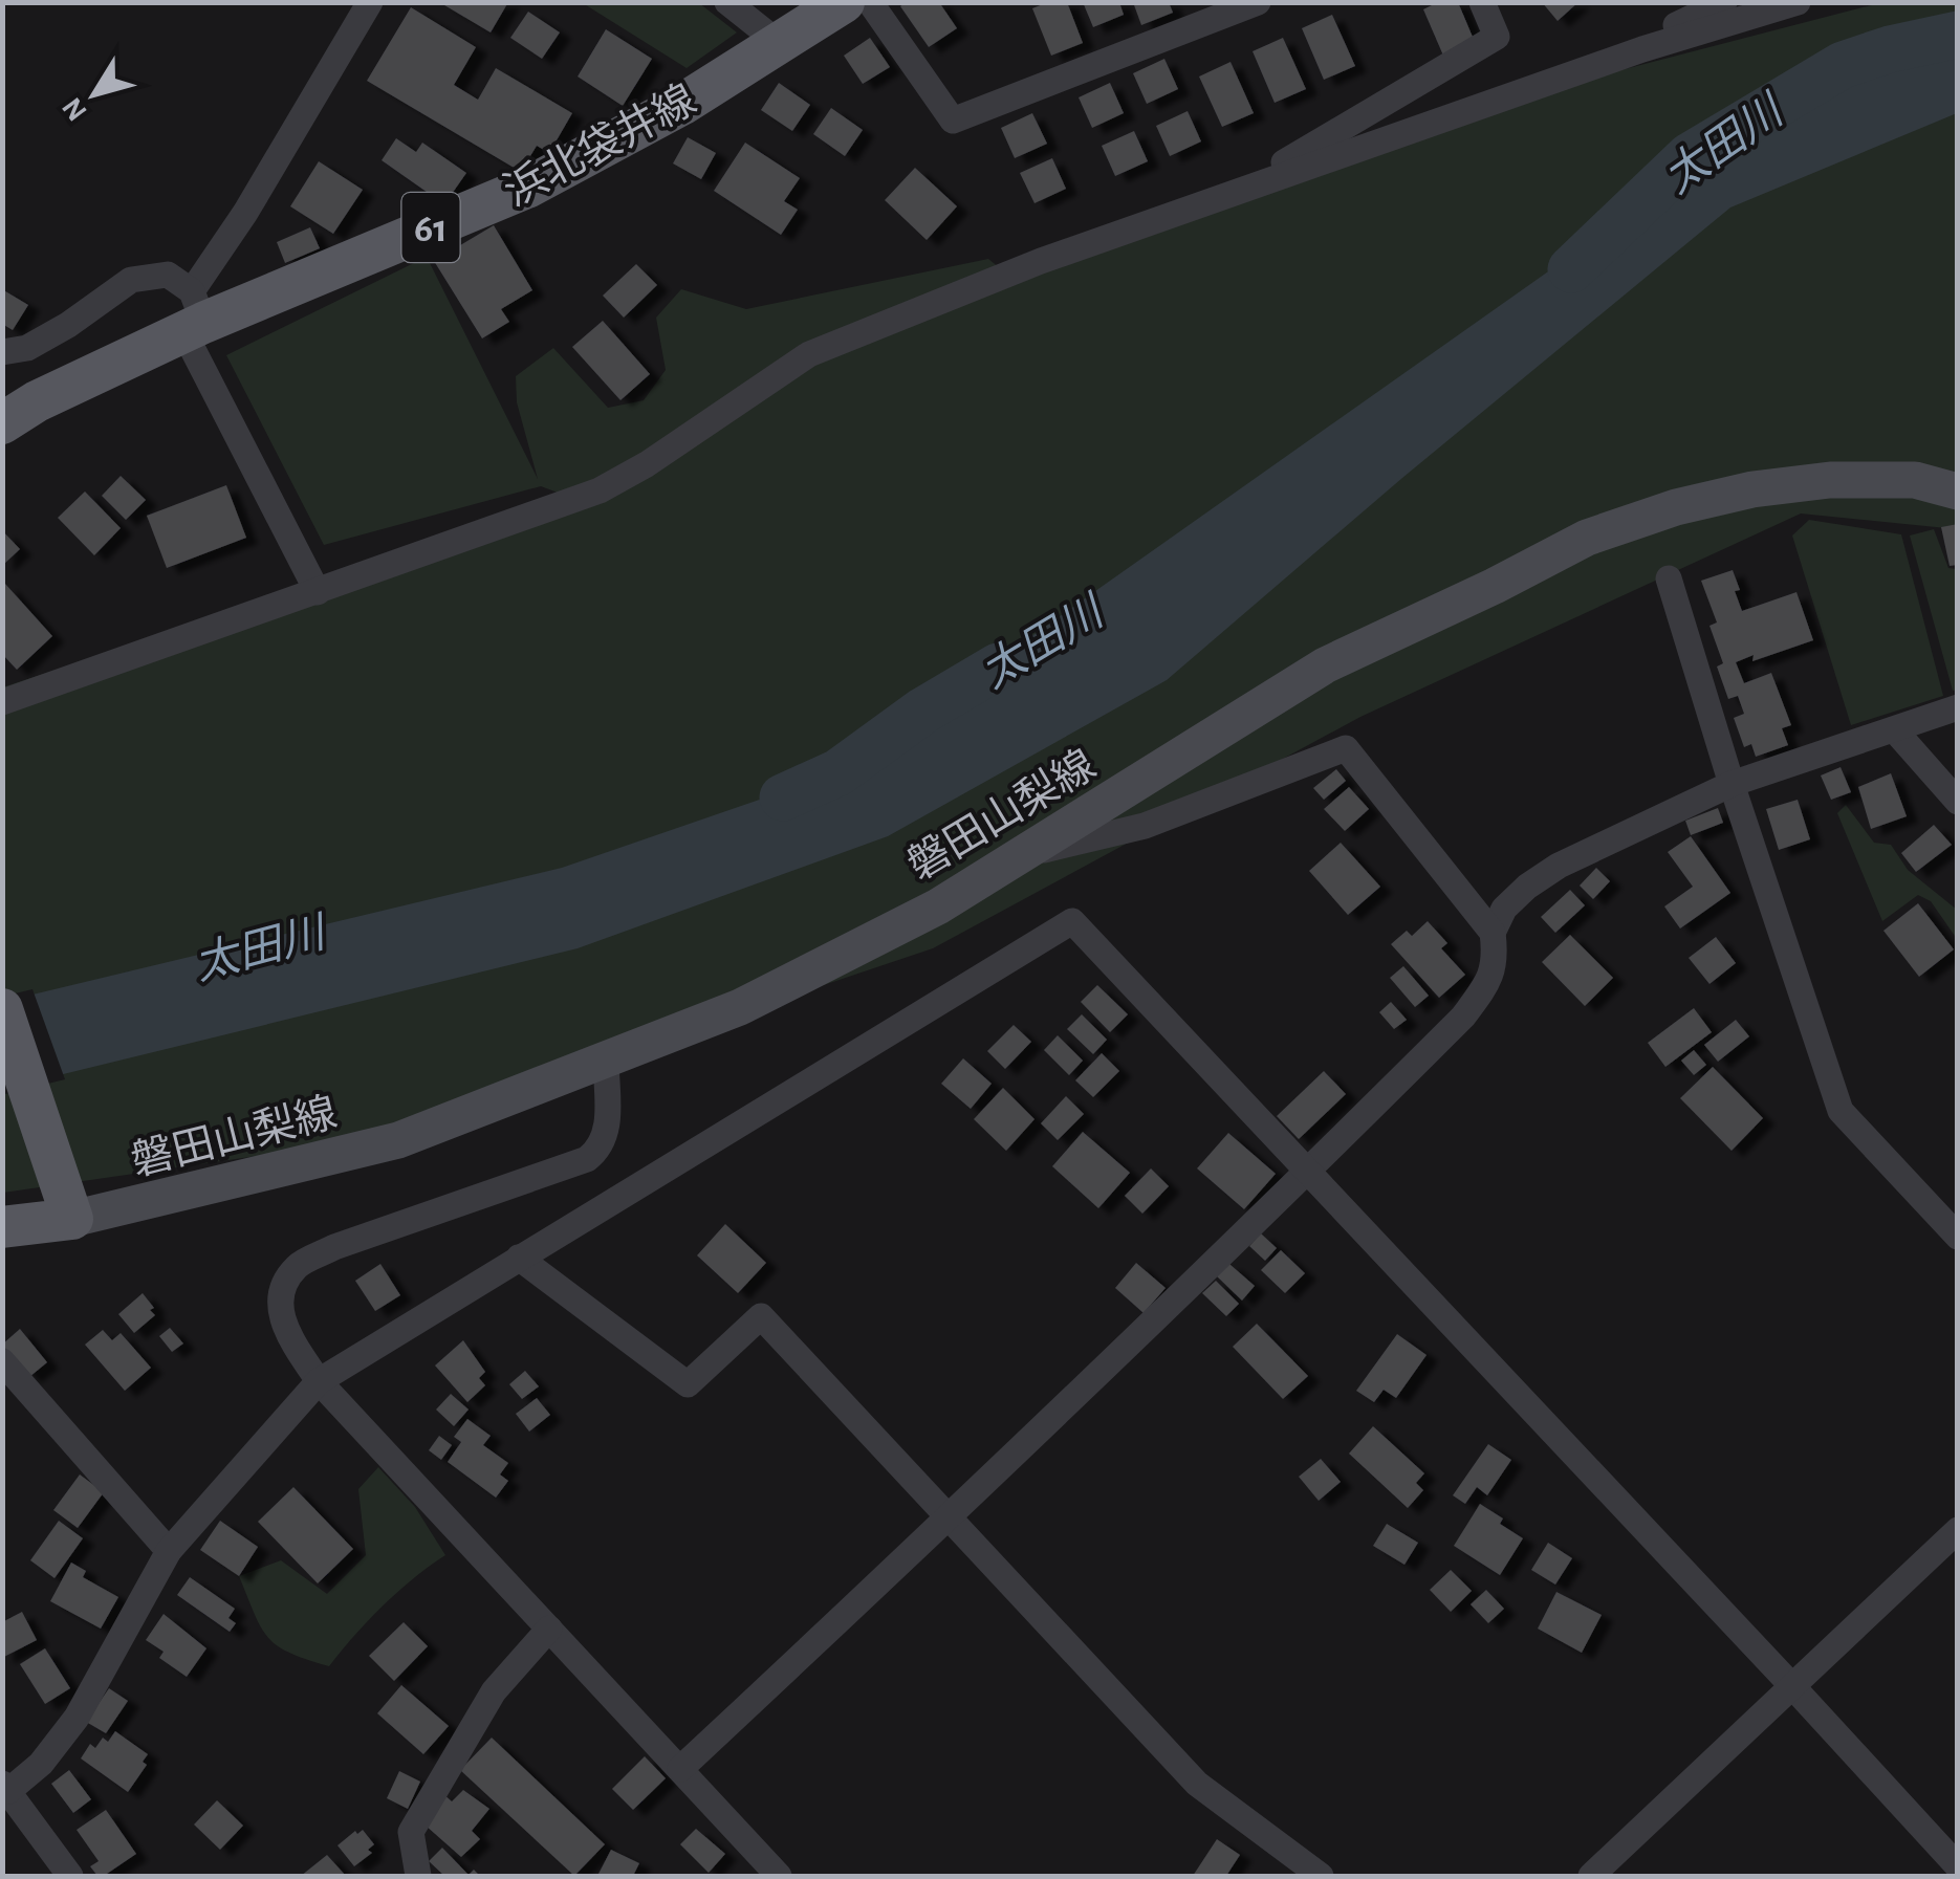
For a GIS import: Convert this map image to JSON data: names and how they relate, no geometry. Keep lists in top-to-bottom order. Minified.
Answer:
{"streets":{"main road":["浜北袋井線","61","磐田山梨線"]},"water":["太田川"],"north":"bottom left"}
